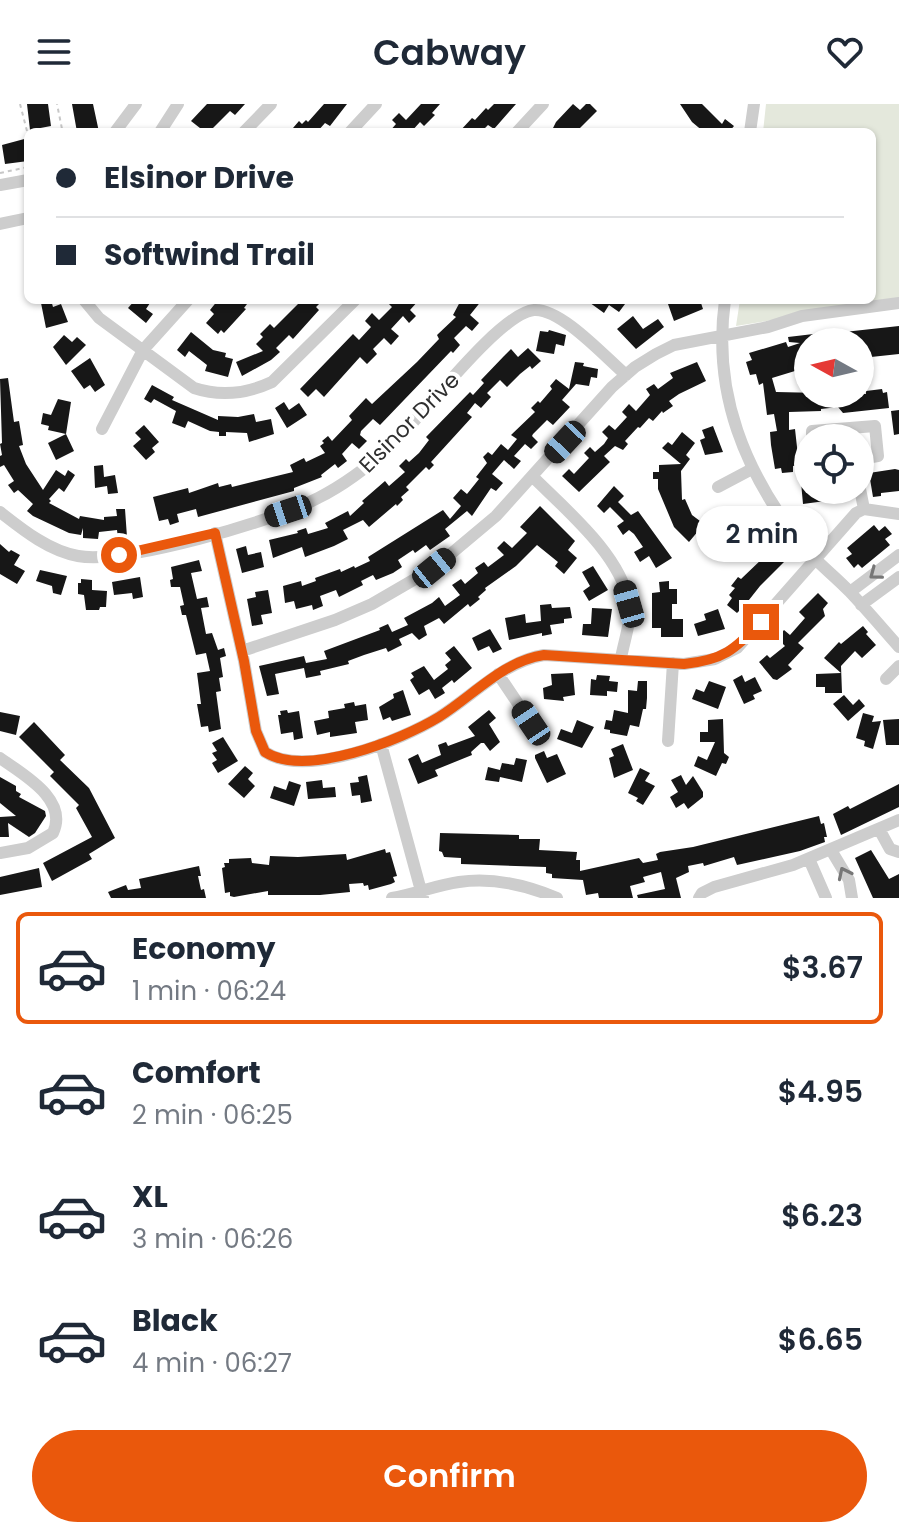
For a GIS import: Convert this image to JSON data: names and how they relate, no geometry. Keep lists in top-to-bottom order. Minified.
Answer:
{"streets":{"street":["Elsinor Drive"]},"north":"left","page":{"header":"Cabway","banner":["Elsinor Drive","Softwind Trail"],"bubble":"2 min","list":[{"name":"Economy","note":"1 min · 06:24","value":"$3.67"},{"name":"Comfort","note":"2 min · 06:25","value":"$4.95"},{"name":"XL","note":"3 min · 06:26","value":"$6.23"},{"name":"Black","note":"4 min · 06:27","value":"$6.65"}],"buttons":"Confirm"}}
